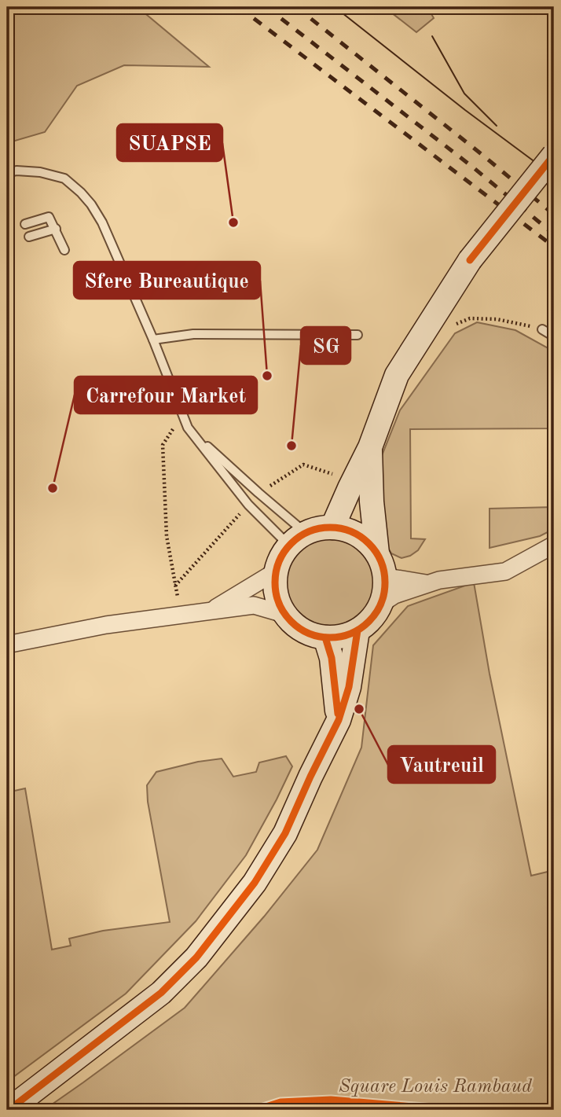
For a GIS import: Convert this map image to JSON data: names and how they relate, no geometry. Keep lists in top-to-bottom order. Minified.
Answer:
{"parks":["Square Louis Rambaud"],"places":["SUAPSE","Sfere Bureautique","SG","Carrefour Market","Vautreuil"]}
